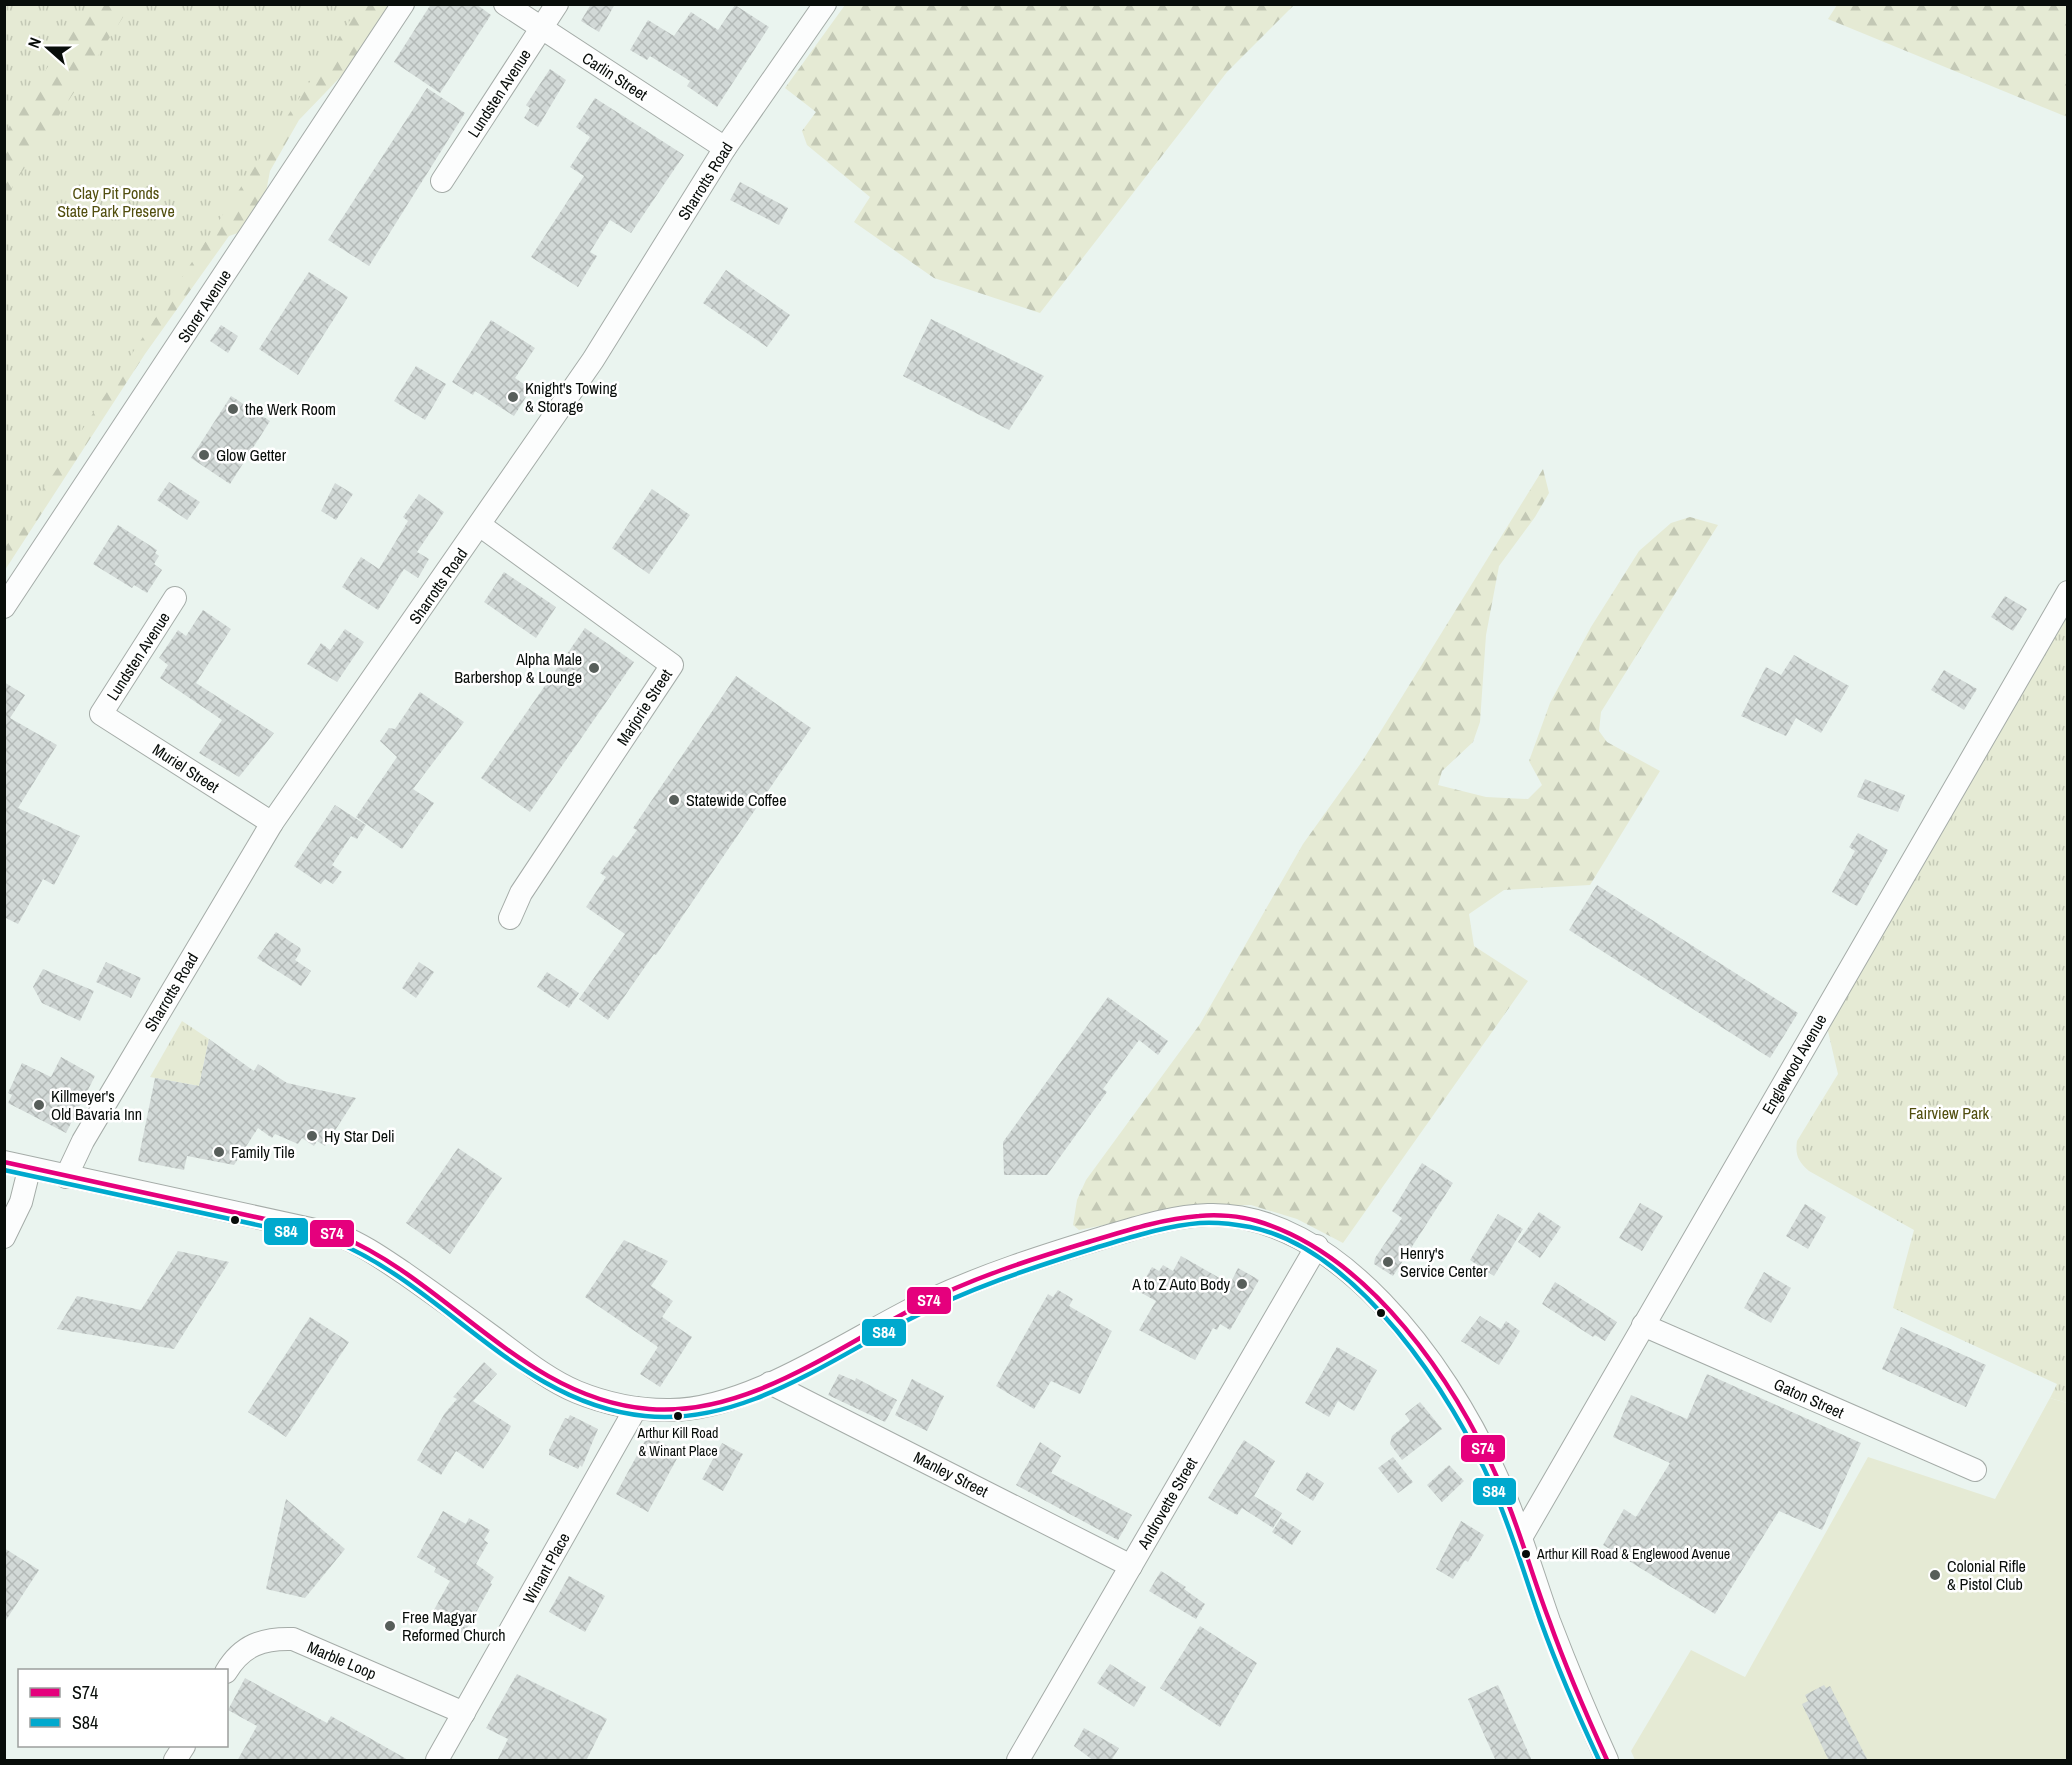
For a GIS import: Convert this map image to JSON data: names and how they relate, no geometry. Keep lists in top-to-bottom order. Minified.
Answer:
{"streets":{"street":["Carlin Street","Lundsten Avenue","Sharrotts Road","Storer Avenue","Marjorie Street","Muriel Street","Englewood Avenue","Gaton Street","Manley Street","Androvette Street","Winant Place","Marble Loop"]},"crossings":[["Carlin Street","Lundsten Avenue"],["Carlin Street","Sharrotts Road"],["Lundsten Avenue","Muriel Street"],["Sharrotts Road","Marjorie Street"],["Sharrotts Road","Muriel Street"],["Englewood Avenue","Gaton Street"],["Manley Street","Androvette Street"],["Winant Place","Marble Loop"]],"parks":["Clay Pit Ponds State Park Preserve","Fairview Park"],"places":["Knight's Towing & Storage","the Werk Room","Glow Getter","Alpha Male Barbershop & Lounge","Statewide Coffee","Killmeyer's Old Bavaria Inn","Hy Star Deli","Family Tile","Henry's Service Center","A to Z Auto Body","Arthur Kill Road & Winant Place","Arthur Kill Road & Englewood Avenue","Colonial Rifle & Pistol Club","Free Magyar Reformed Church"],"lines":["transit line S74","transit line S84"],"legend":["S74","S84"],"north":"left"}
